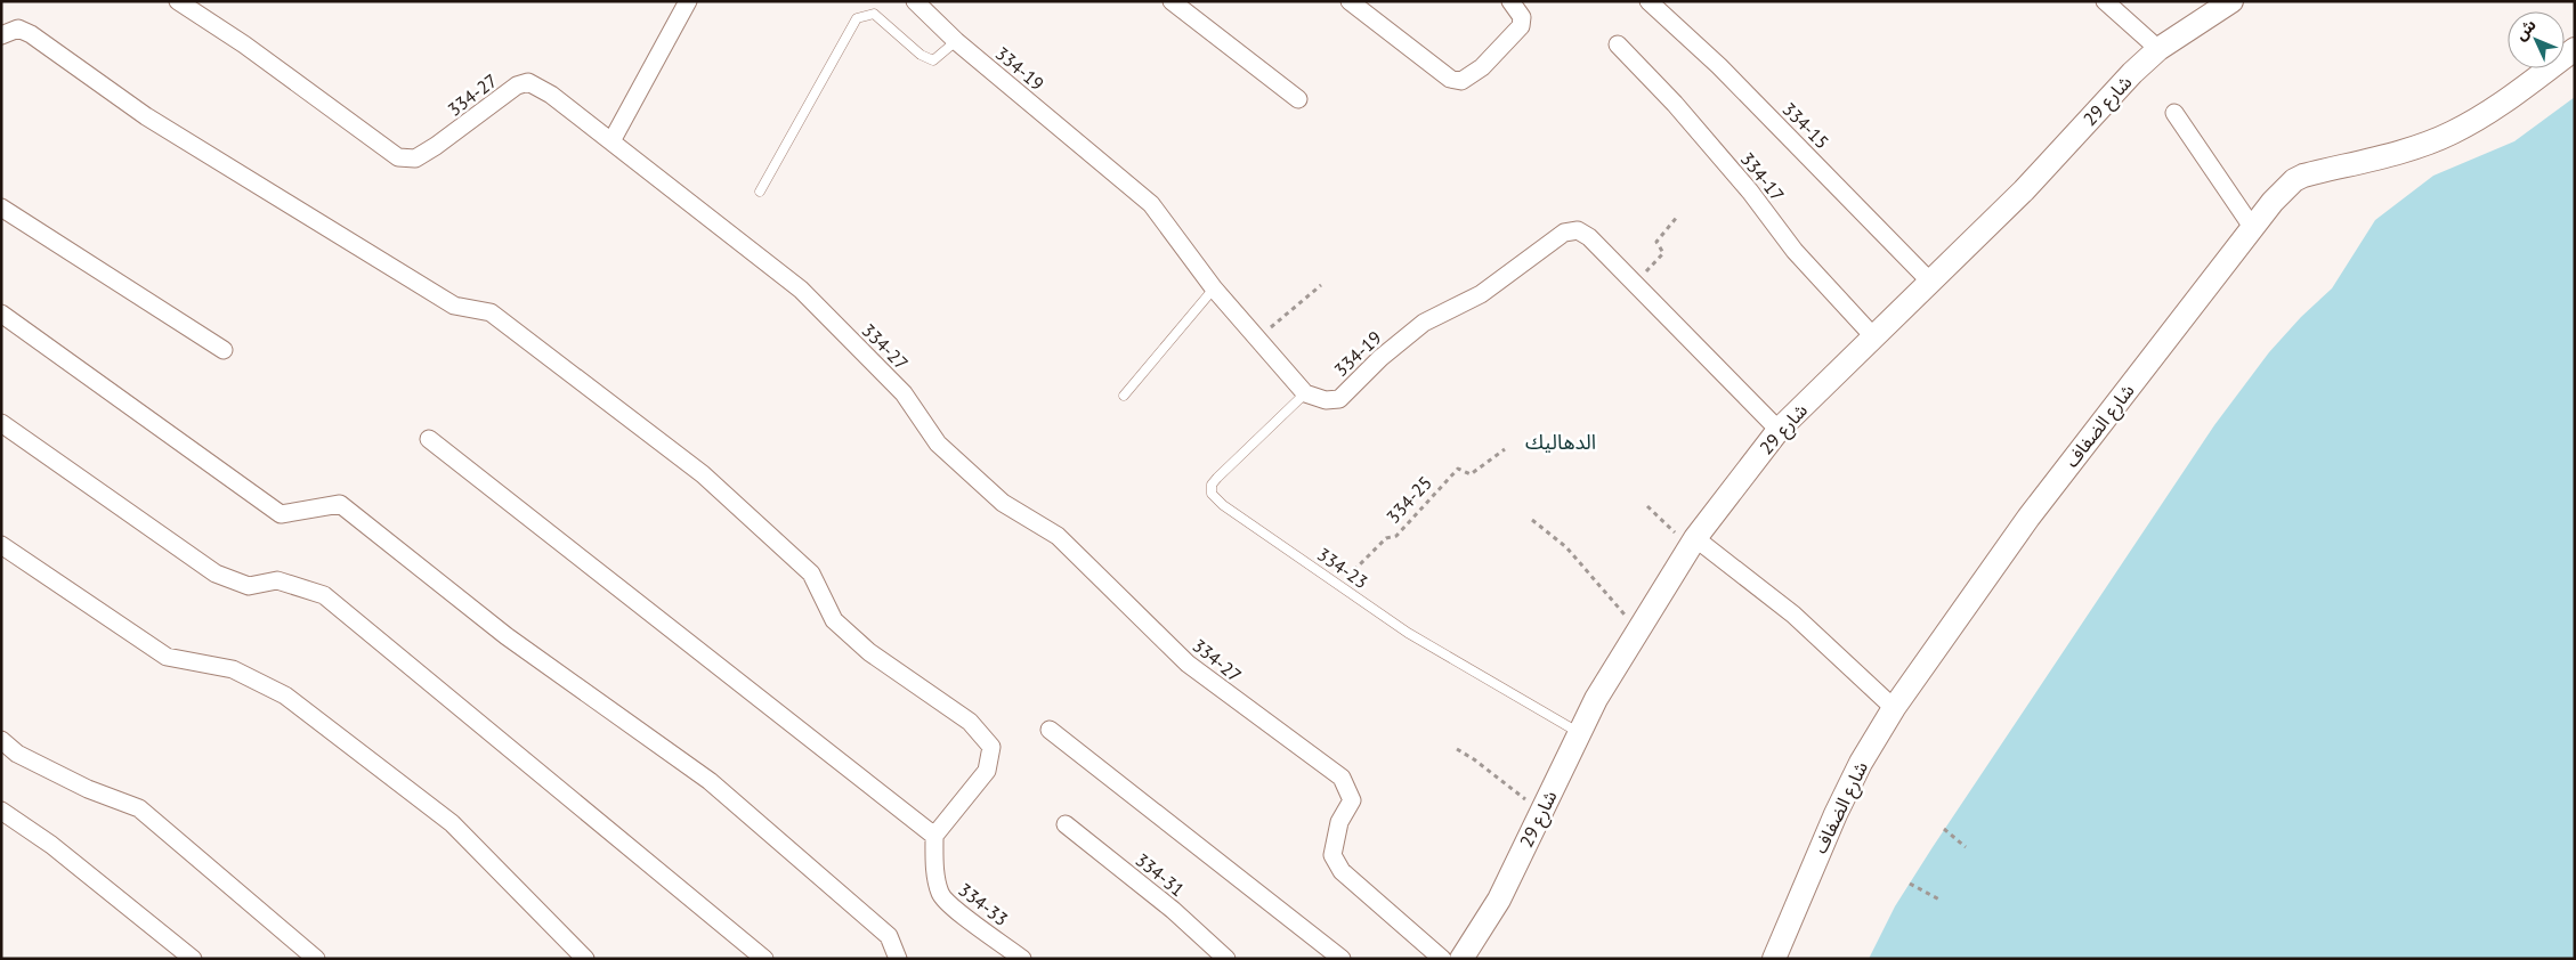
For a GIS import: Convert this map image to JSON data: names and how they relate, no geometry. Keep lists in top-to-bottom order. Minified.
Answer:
{"streets":{"street":["334-19","334-27","شارع 29","334-15","334-17","شارع الضفاف","334-31","334-33"],"lane":["334-23"],"path":["334-25"]},"crossings":[["334-19","شارع 29"],["334-19","334-23"],["شارع 29","334-15"],["شارع 29","334-17"],["شارع 29","334-23"],["334-25","334-23"]],"districts":["الدهاليك"],"north":"top left"}
